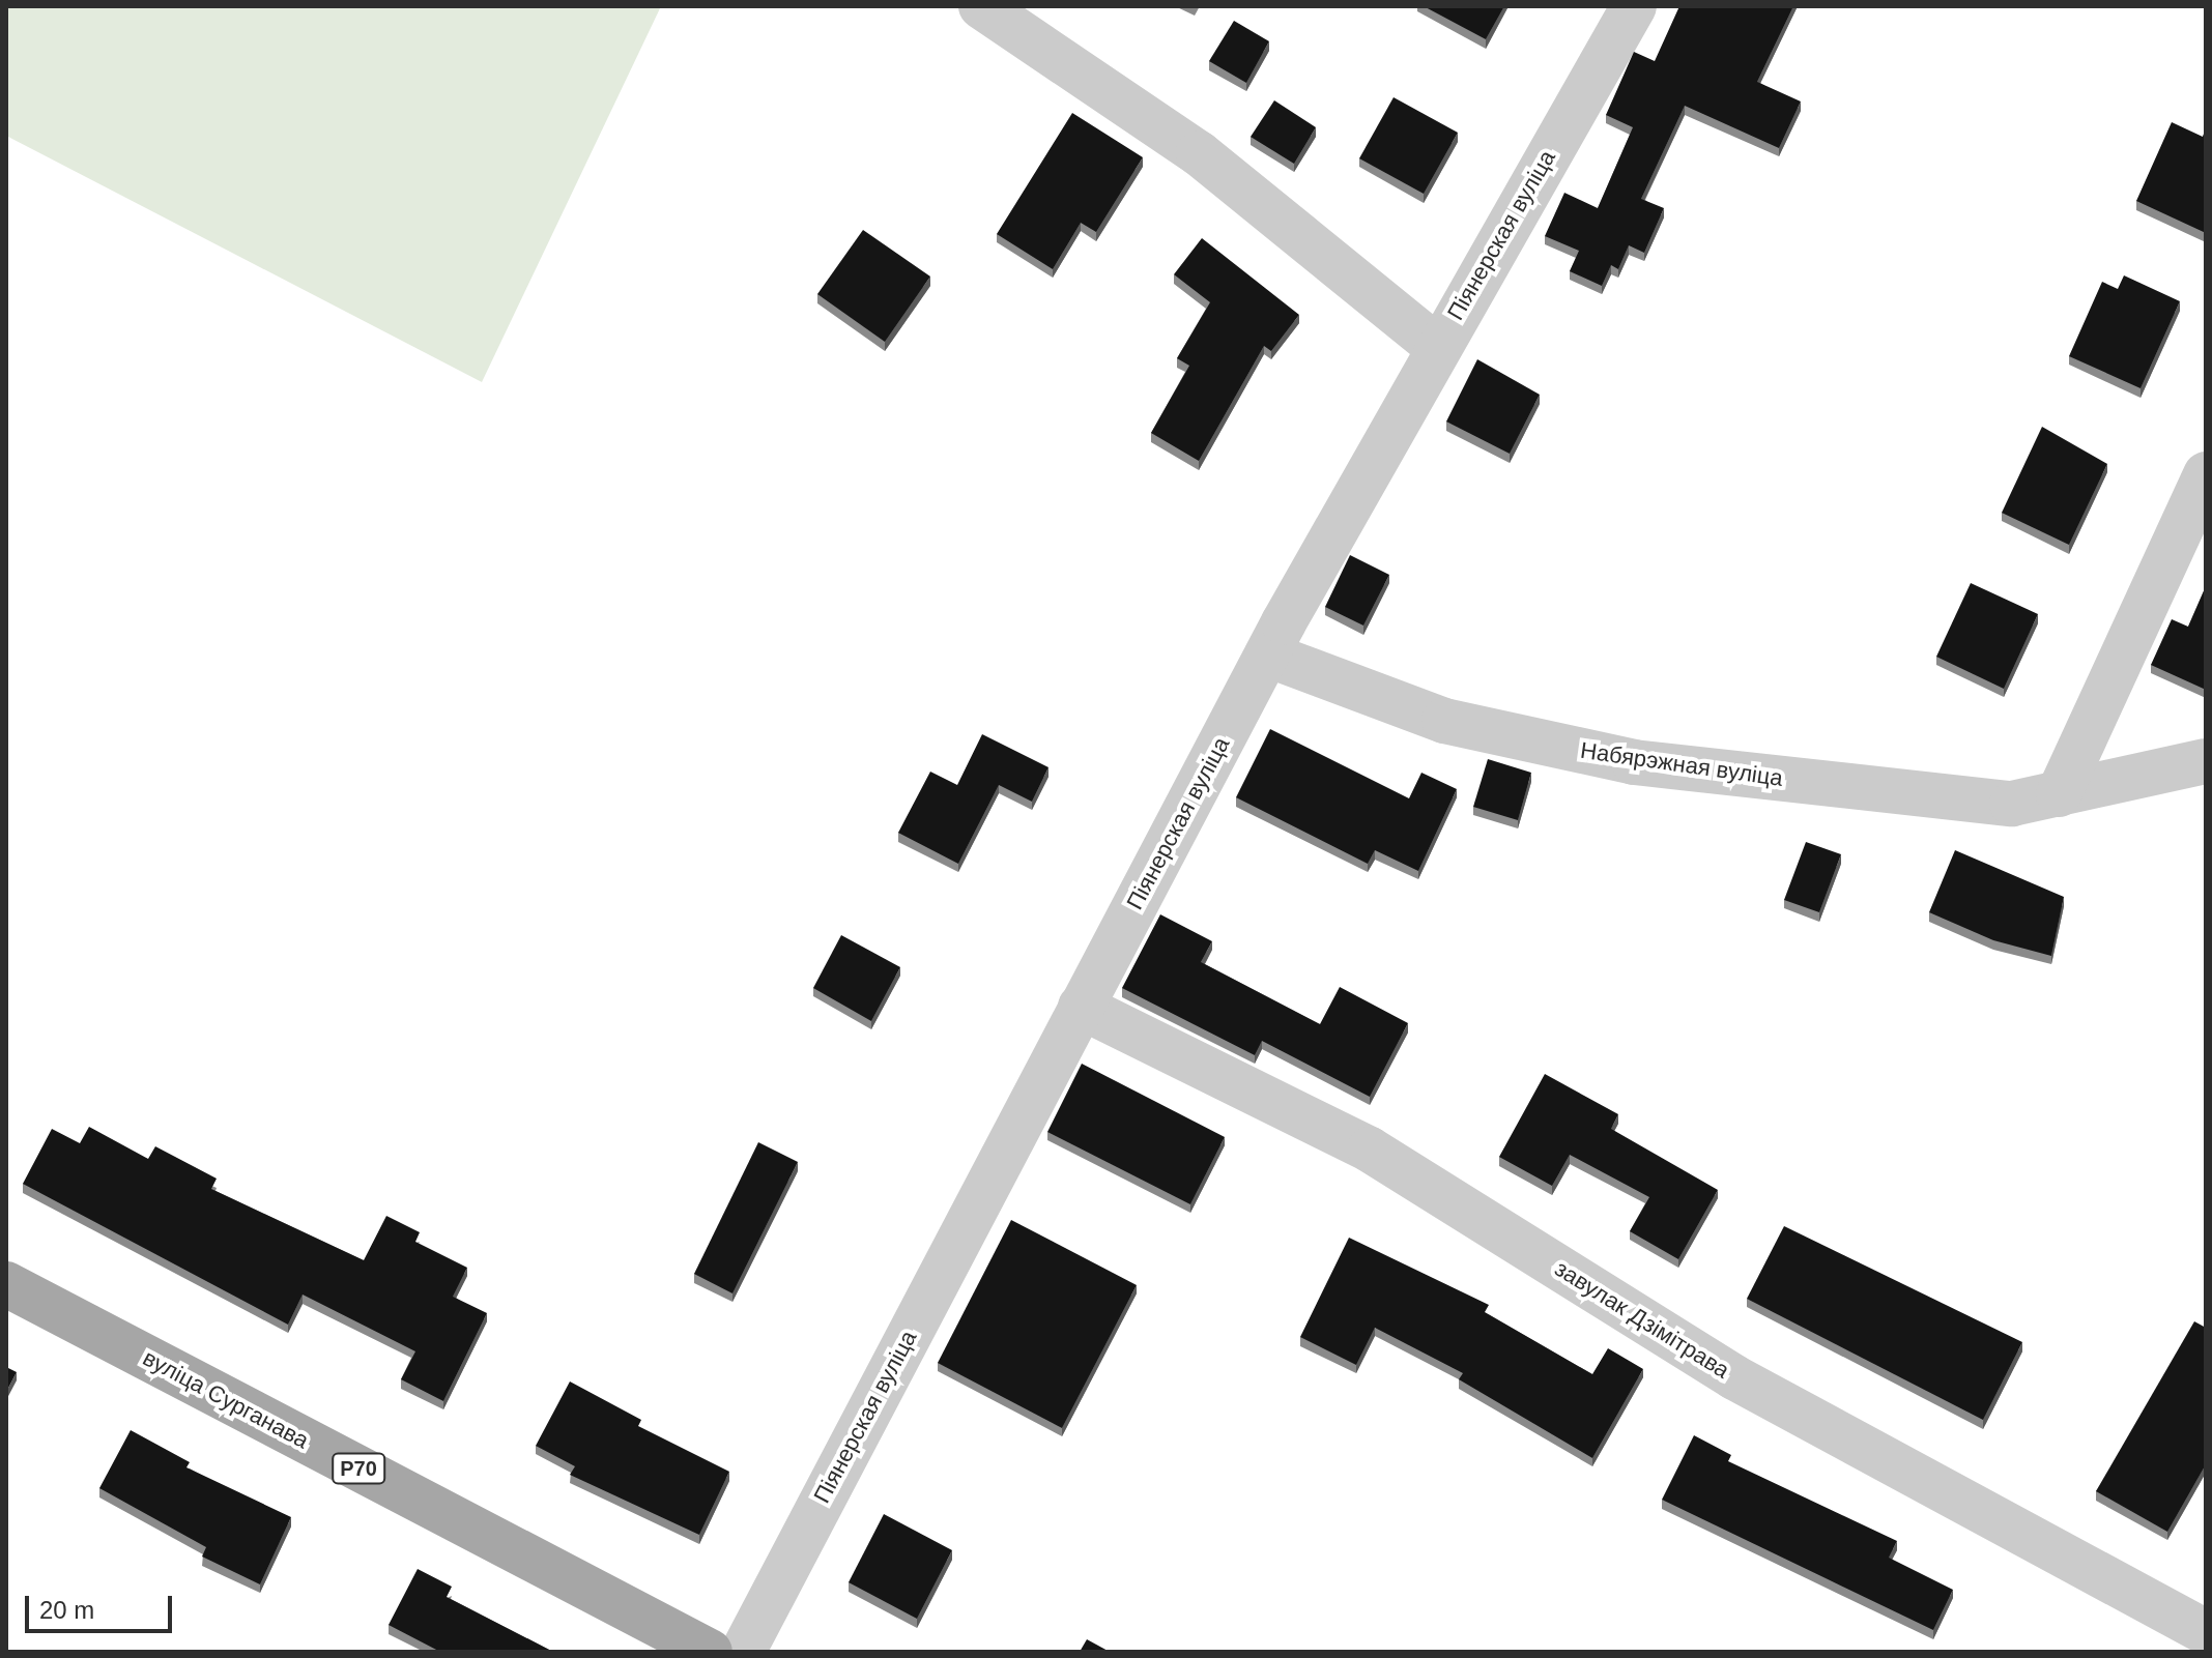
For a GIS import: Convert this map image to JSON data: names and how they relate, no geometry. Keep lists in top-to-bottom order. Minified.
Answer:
{"streets":{"main road":["вуліца Сурганава","Р70"],"street":["Піянерская вуліца","Набярэжная вуліца","завулак Дзімітрава"]},"crossings":[["Піянерская вуліца","Набярэжная вуліца"],["Піянерская вуліца","завулак Дзімітрава"]],"scale_bar":"20 m"}
